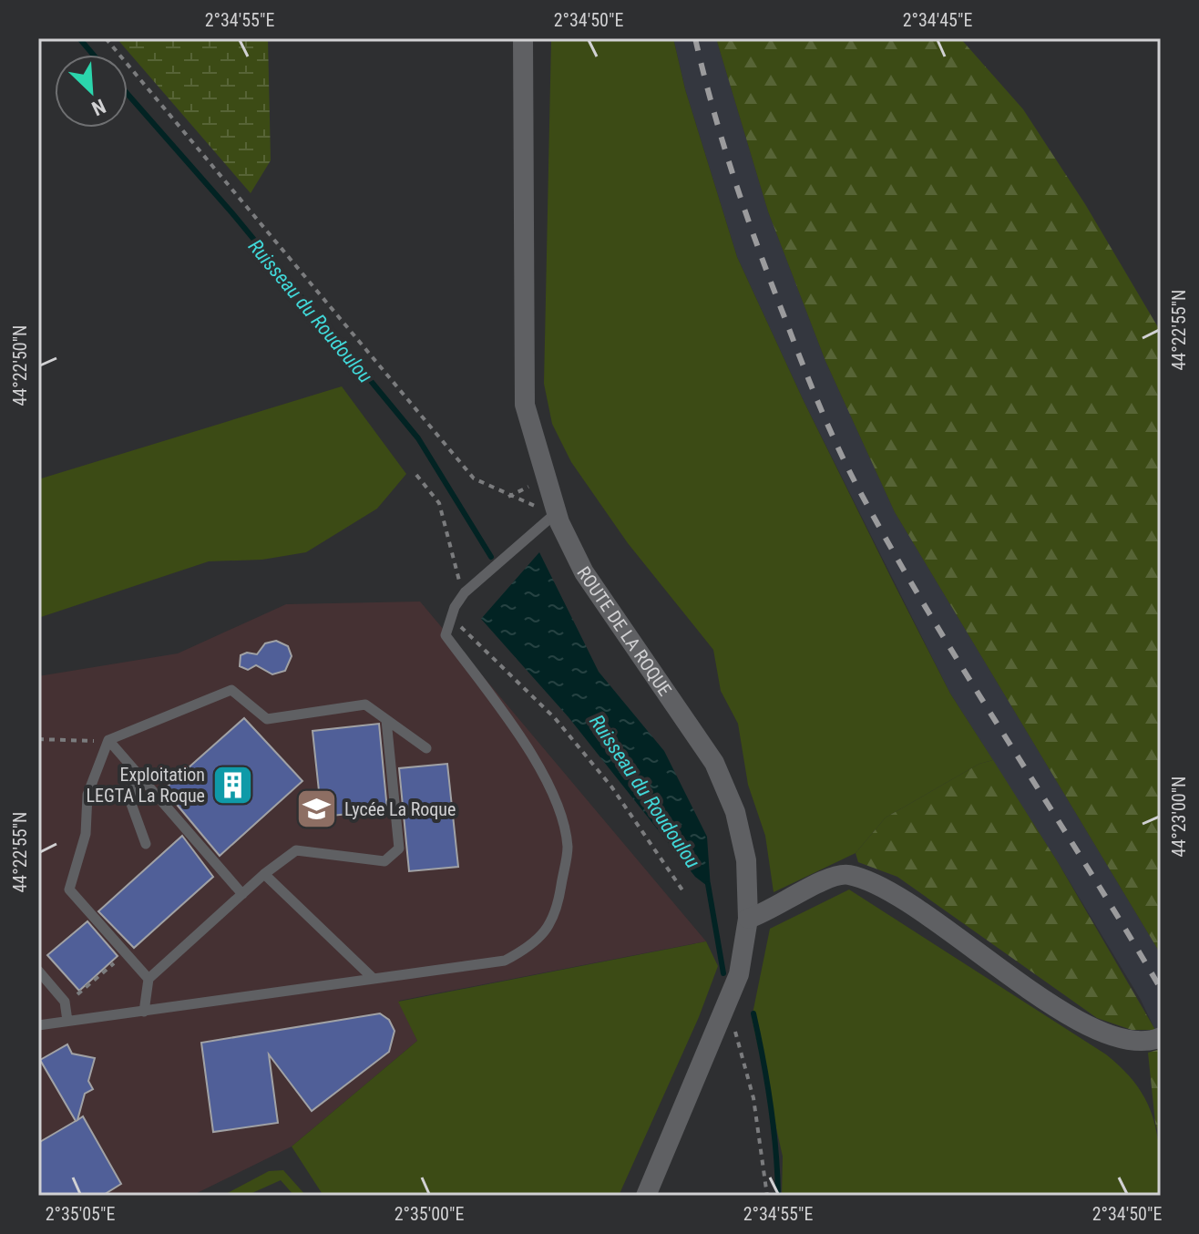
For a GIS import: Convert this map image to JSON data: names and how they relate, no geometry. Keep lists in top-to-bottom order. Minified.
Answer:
{"streets":{"street":["ROUTE DE LA ROQUE"]},"water":["Ruisseau du Roudoulou"],"places":{"building":["Exploitation LEGTA La Roque"],"school or university":["Lycée La Roque"]},"north":"bottom right","coordinates":["2°34'55\"E","2°34'50\"E","2°34'45\"E","44°22'55\"N","44°22'50\"N","44°23'00\"N","2°35'05\"E","2°35'00\"E"]}
